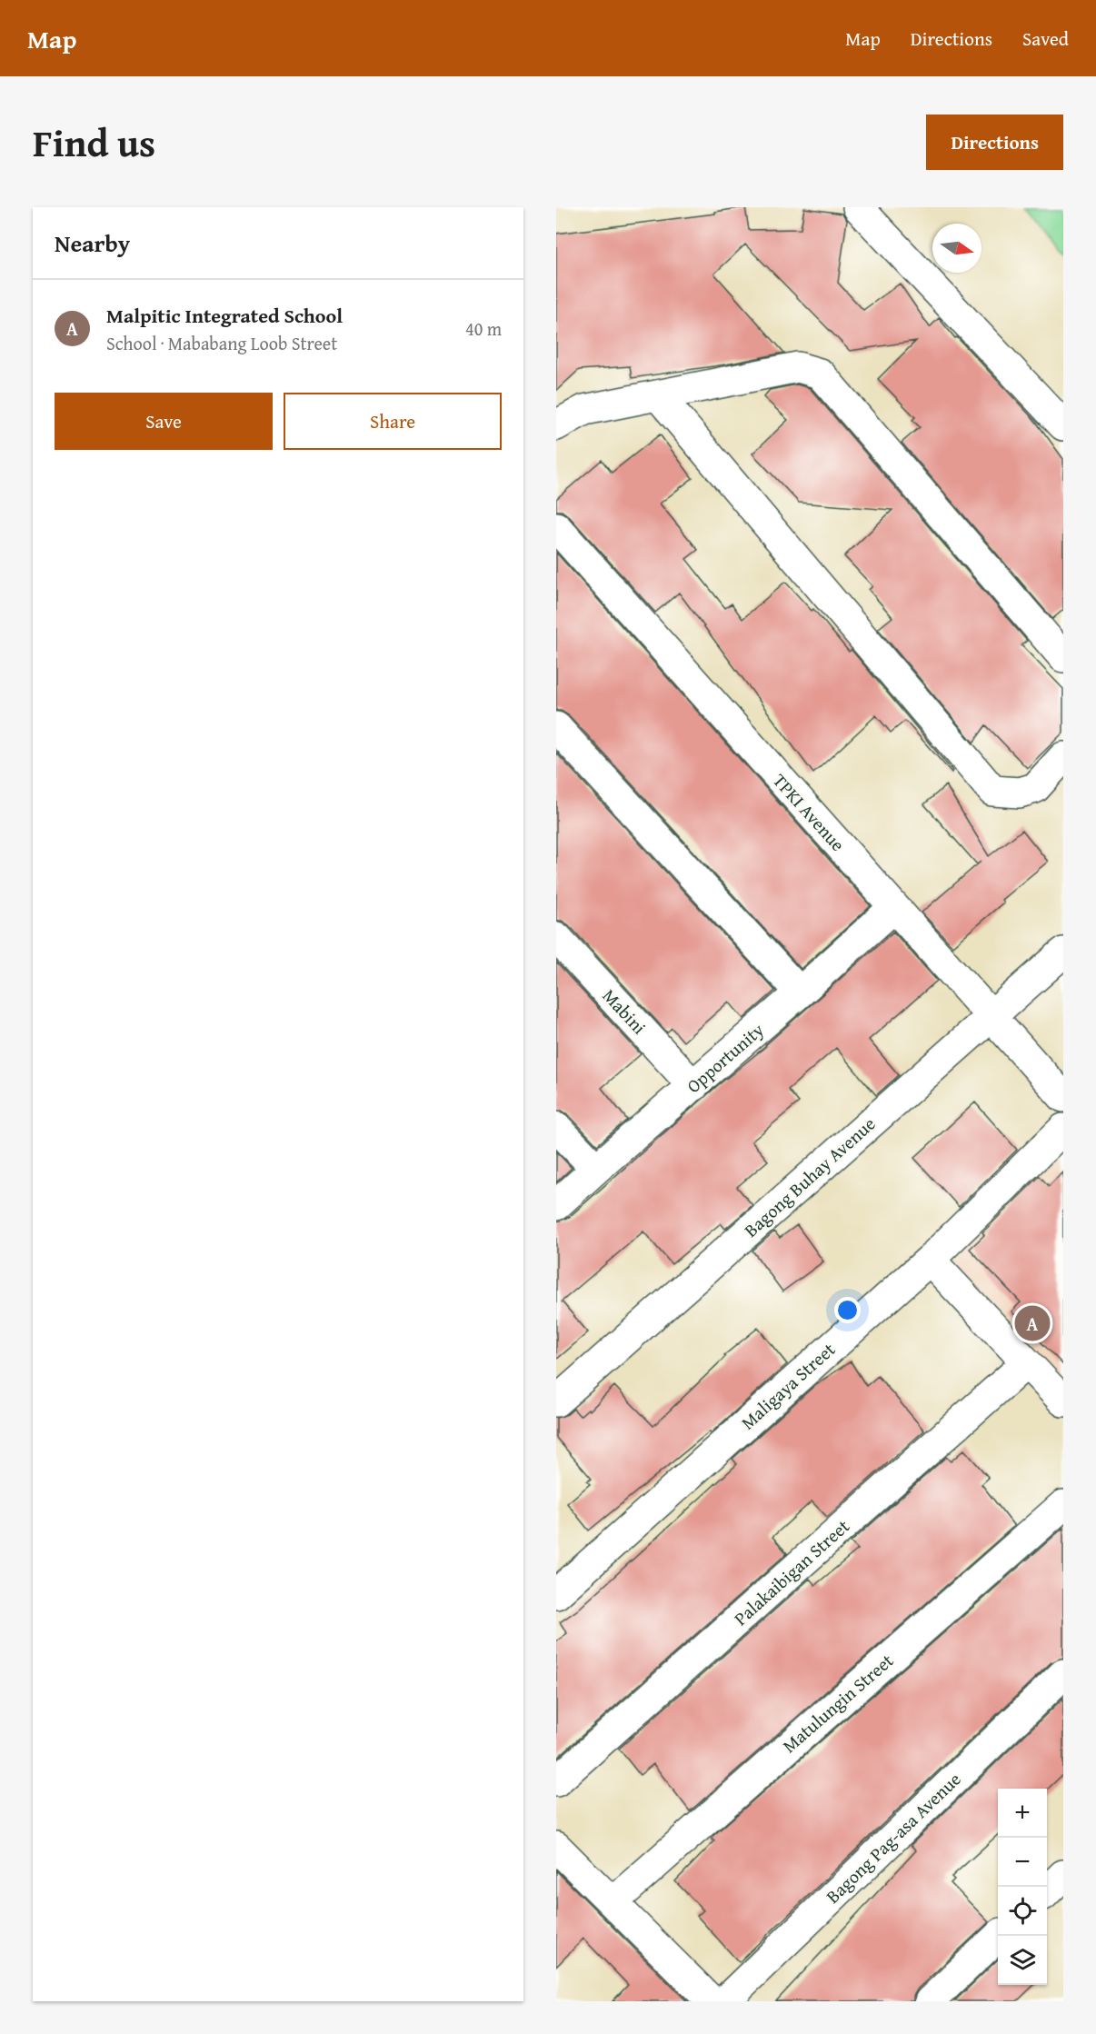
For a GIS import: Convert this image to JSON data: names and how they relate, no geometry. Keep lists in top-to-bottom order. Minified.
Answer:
{"streets":{"street":["TPKI Avenue","Mabini","Opportunity","Bagong Buhay Avenue","Maligaya Street","Palakaibigan Street","Matulungin Street","Bagong Pag-asa Avenue"]},"crossings":[["TPKI Avenue","Opportunity"],["TPKI Avenue","Bagong Buhay Avenue"],["Mabini","Opportunity"]],"north":"right","page":{"header":"Map","nav":["Map","Directions","Saved"],"title":"Find us","buttons":["Directions",["Save","Share"]],"heading":"Nearby","list":[{"mark":"A","name":"Malpitic Integrated School","note":"School · Mababang Loob Street","value":"40 m"}],"pins":"A","map_buttons":["+","−"]}}
